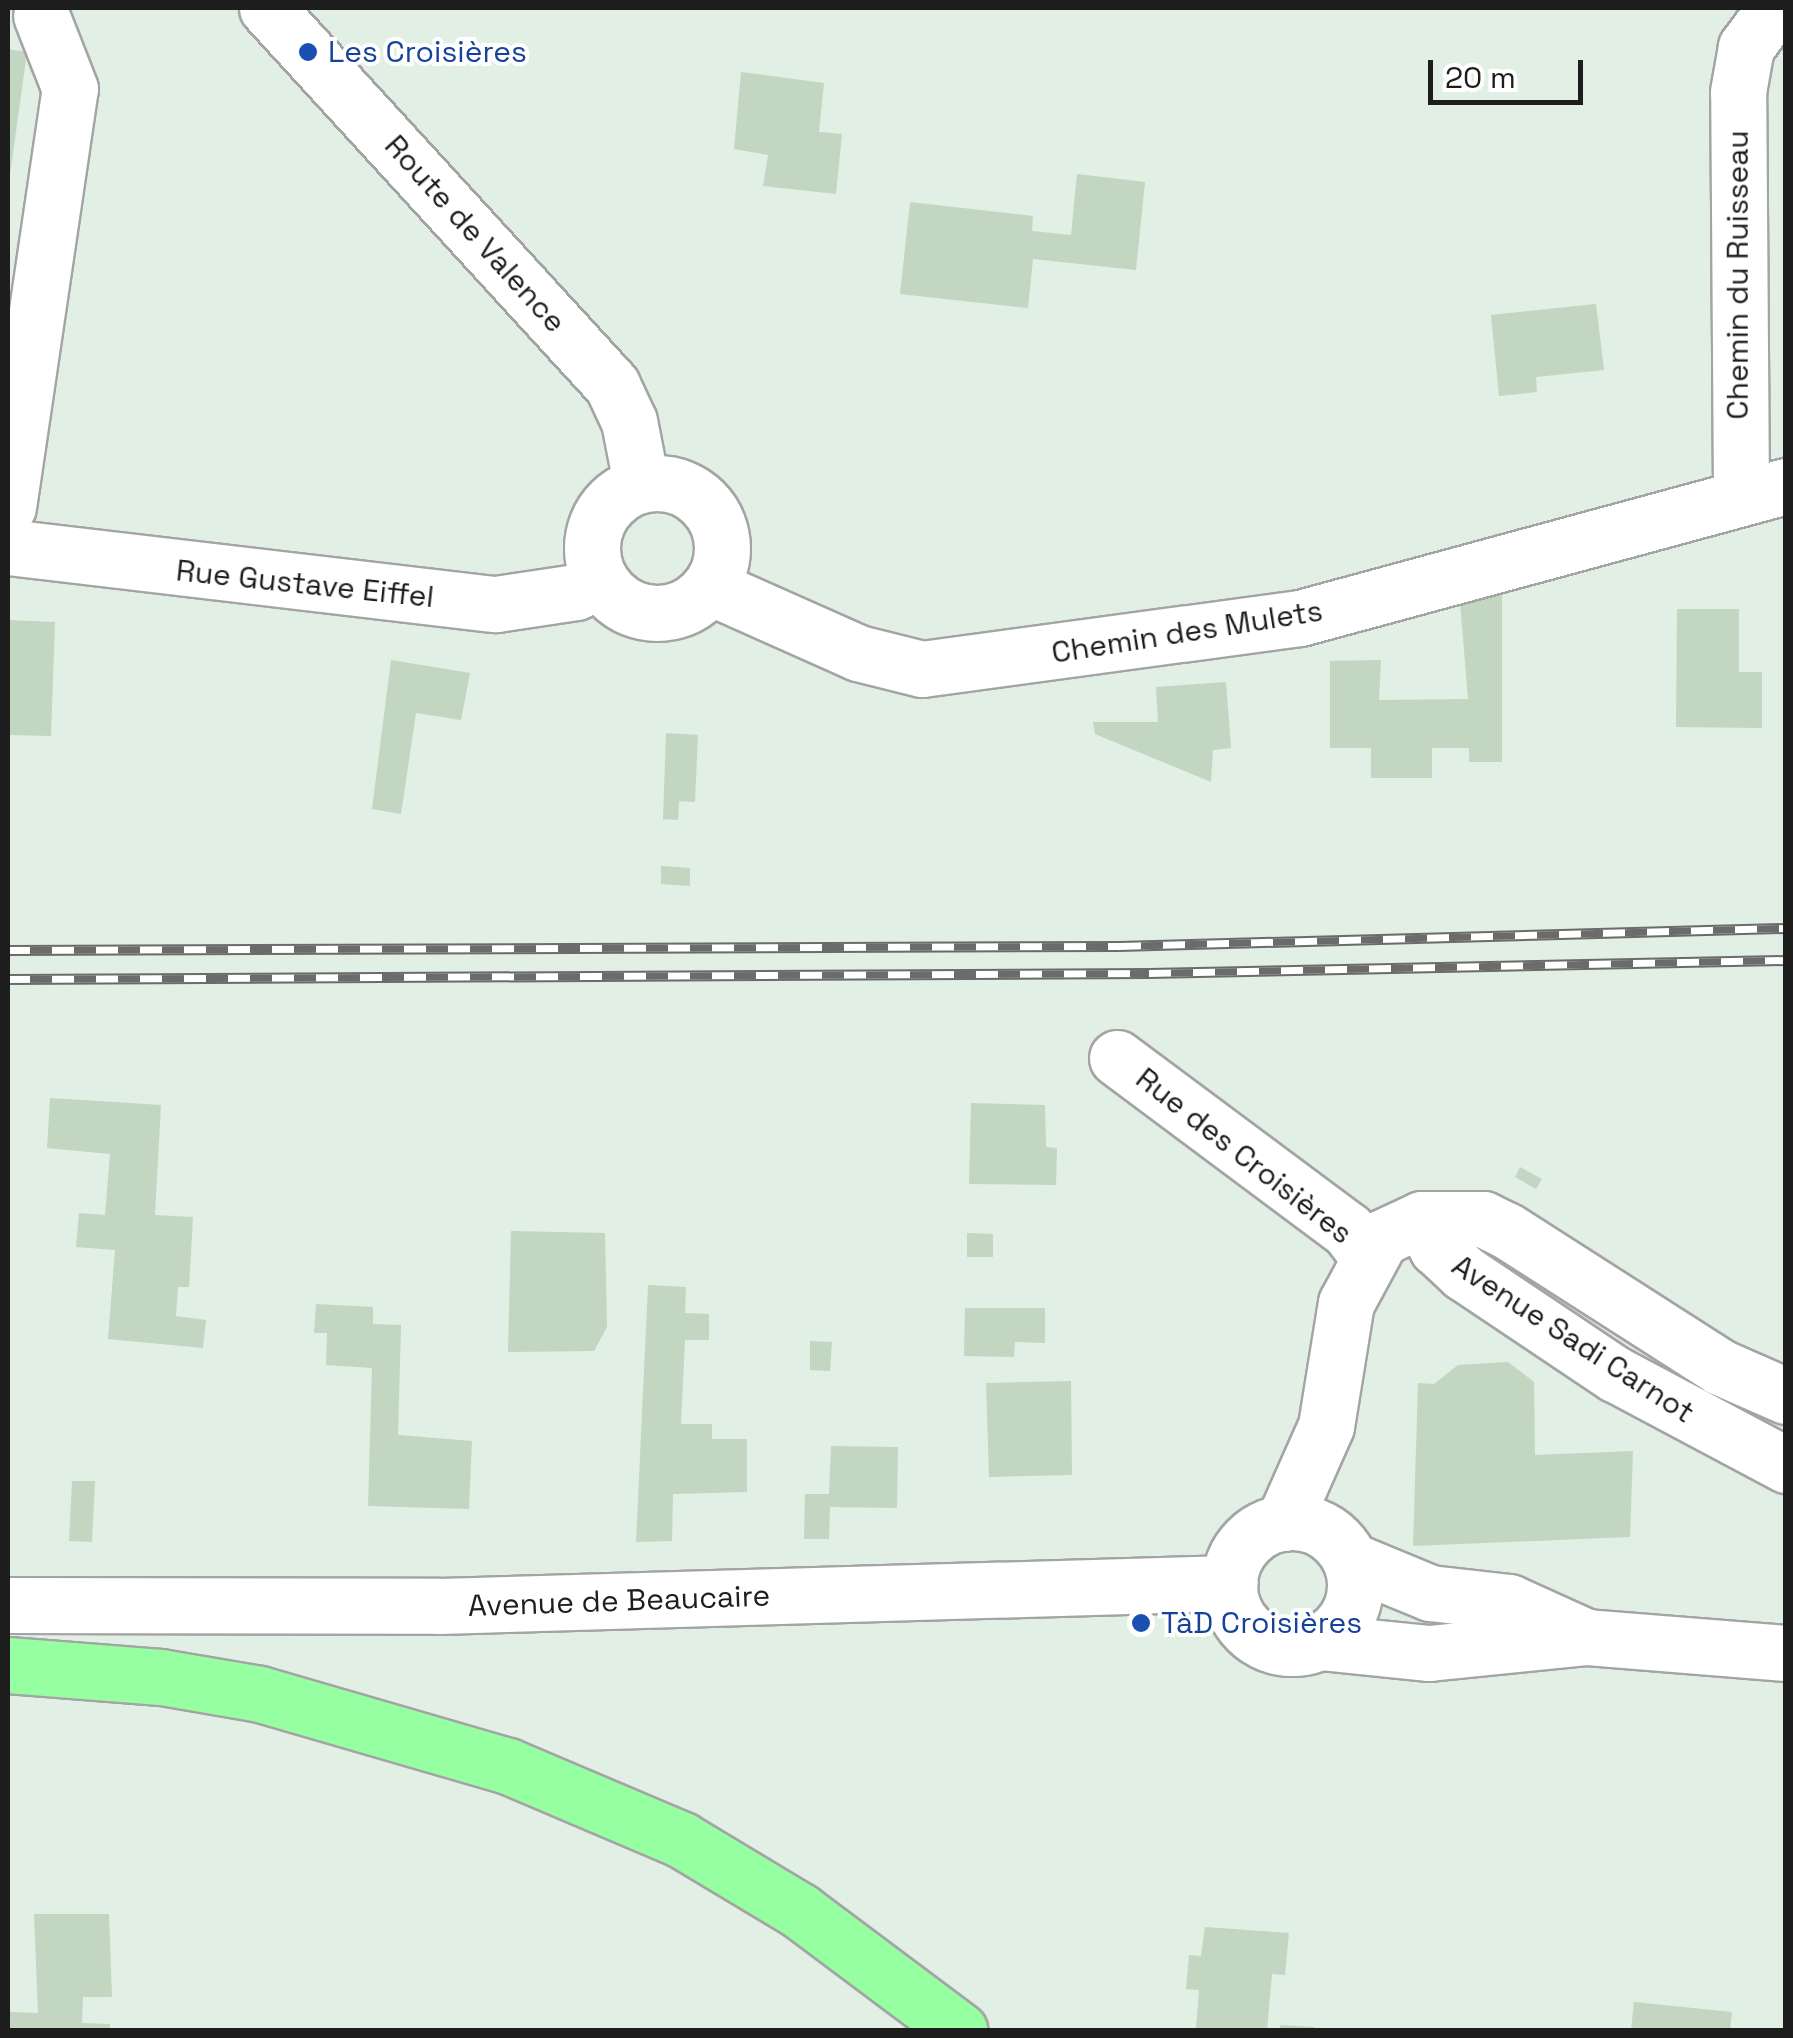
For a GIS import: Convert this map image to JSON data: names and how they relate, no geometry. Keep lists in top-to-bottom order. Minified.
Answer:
{"streets":{"street":["Route de Valence","Chemin du Ruisseau","Rue Gustave Eiffel","Chemin des Mulets","Rue des Croisières","Avenue Sadi Carnot","Avenue de Beaucaire"]},"crossings":[["Route de Valence","Rue Gustave Eiffel"],["Route de Valence","Chemin des Mulets"],["Chemin du Ruisseau","Chemin des Mulets"],["Rue Gustave Eiffel","Chemin des Mulets"]],"places":["Les Croisières","TàD Croisières"],"scale_bar":"20 m"}
